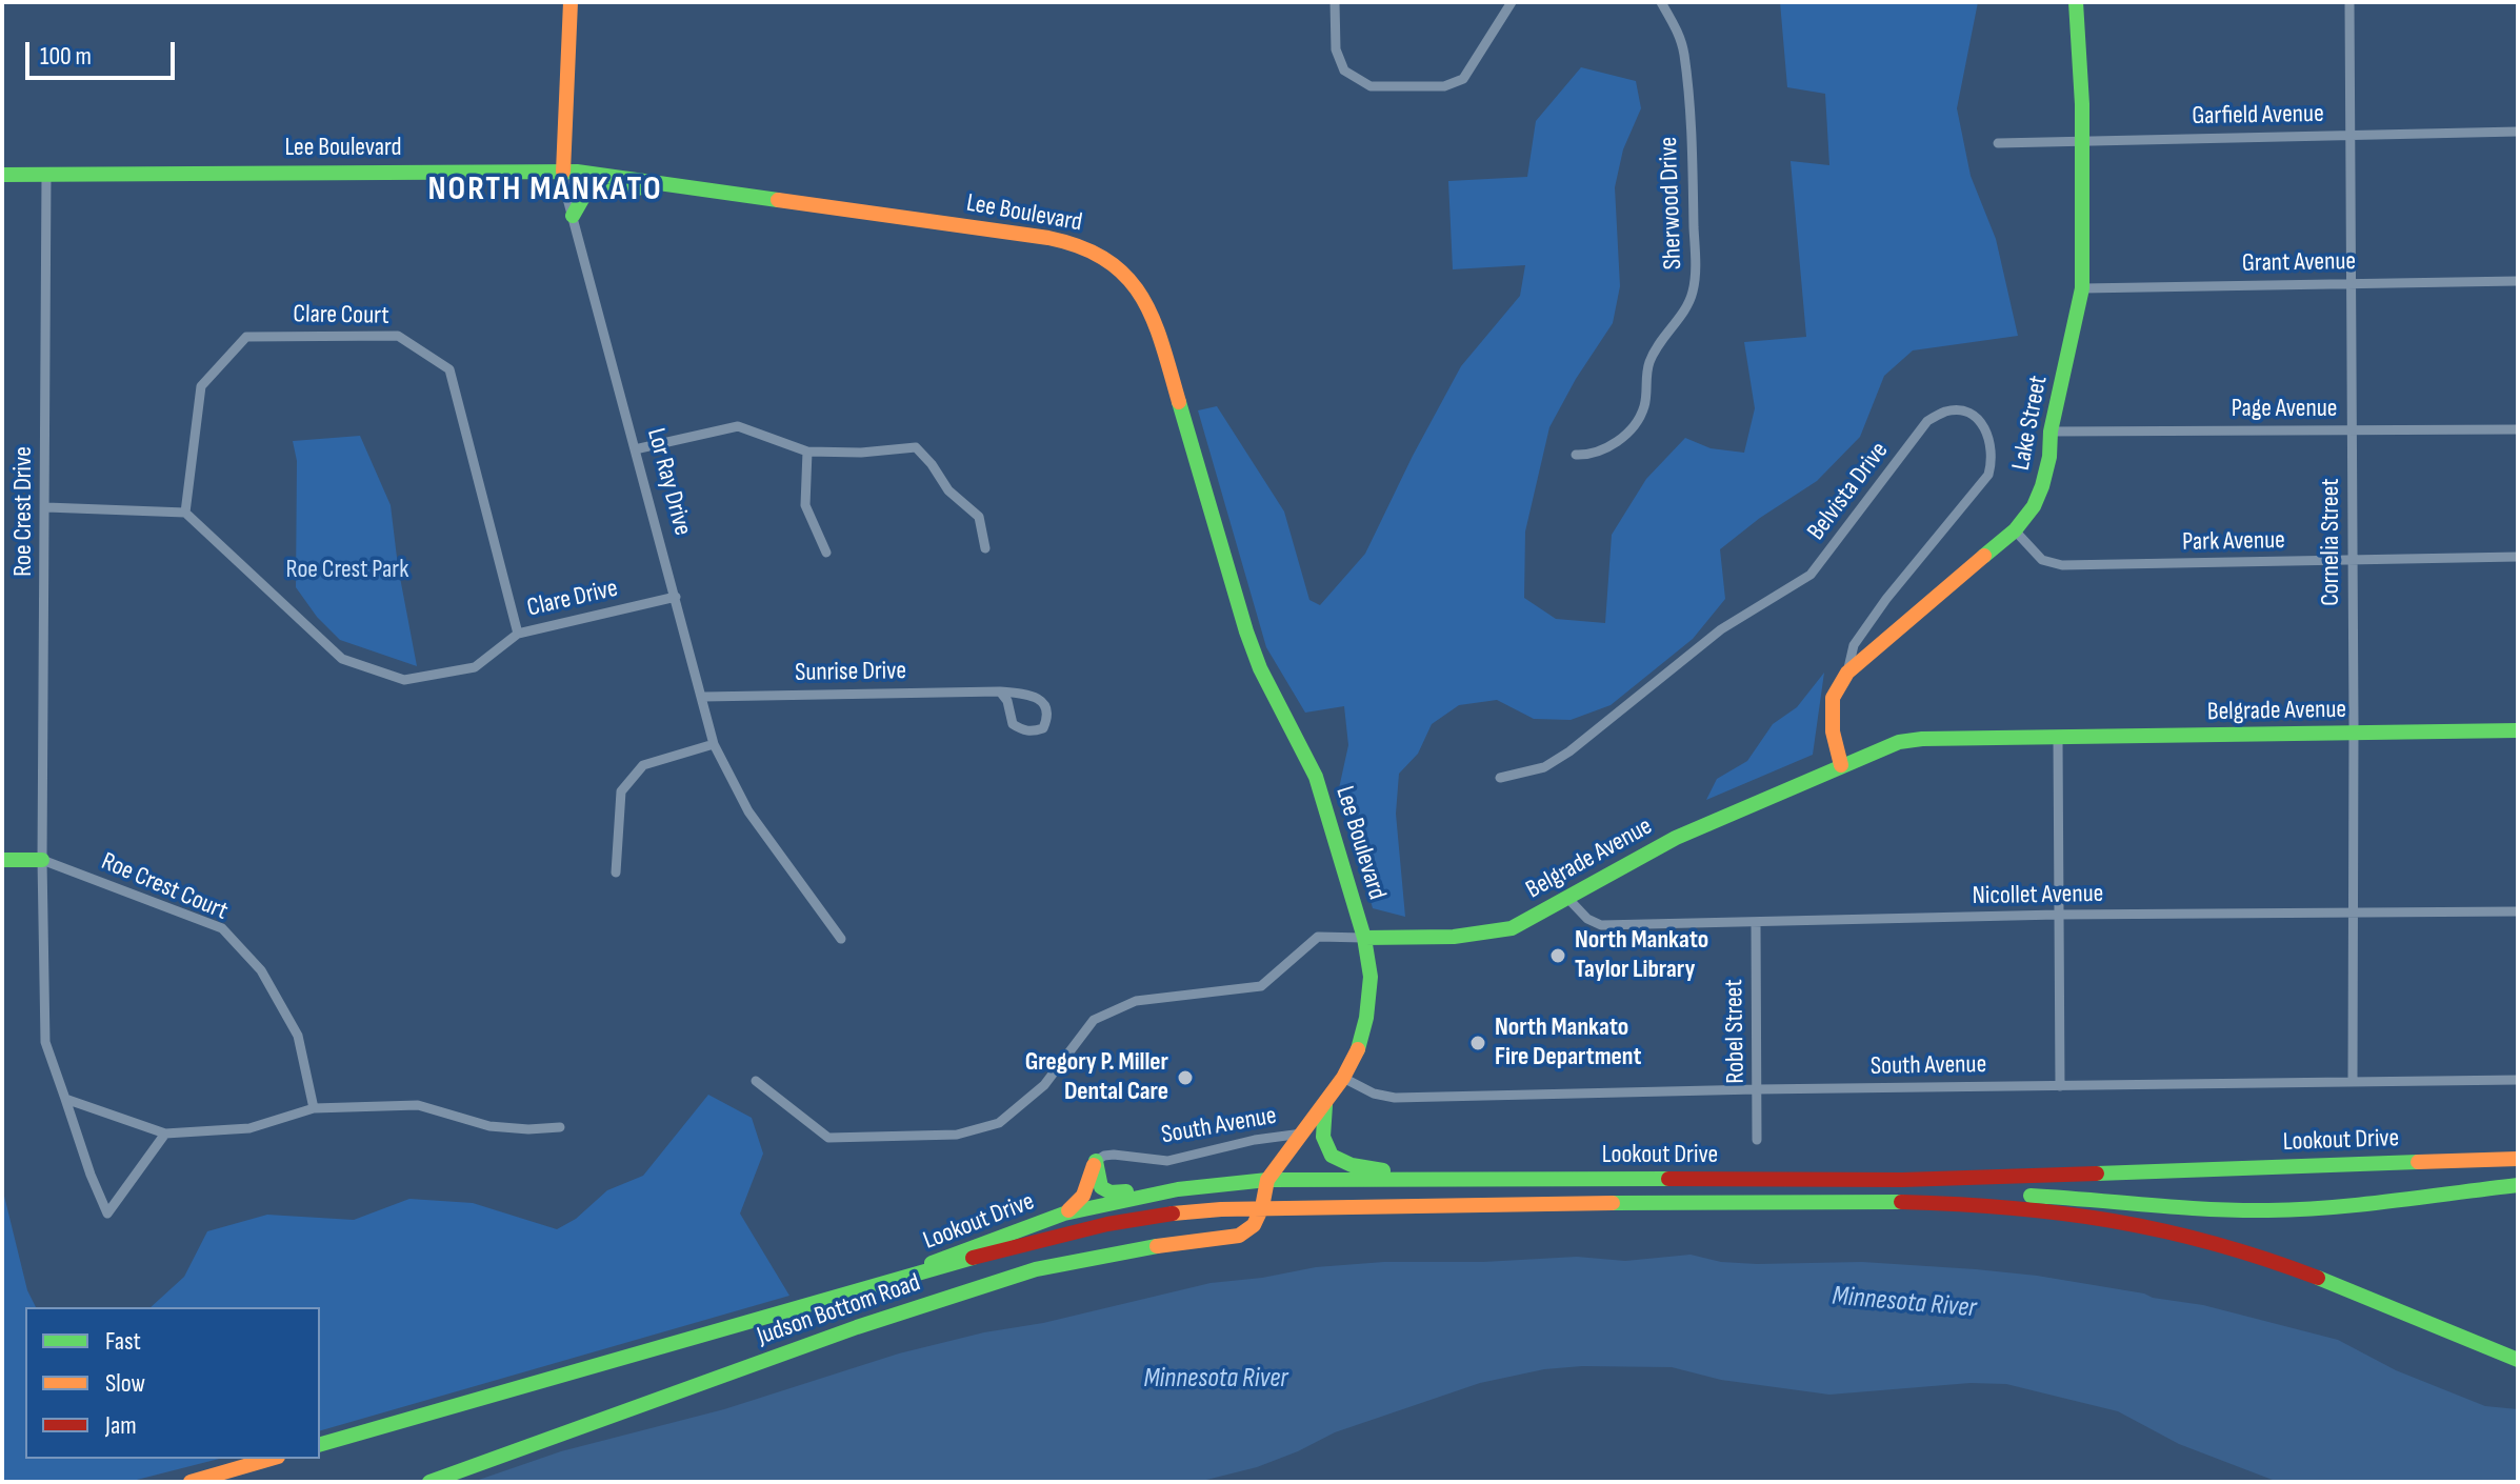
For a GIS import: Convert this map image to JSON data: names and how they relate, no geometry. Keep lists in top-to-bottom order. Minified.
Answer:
{"streets":{"main road":["Lee Boulevard","Lake Street","Lor Ray Drive","Belgrade Avenue","Lookout Drive","Judson Bottom Road"],"street":["Garfield Avenue","Sherwood Drive","Grant Avenue","Clare Court","Page Avenue","Belvista Drive","Roe Crest Drive","Park Avenue","Cornelia Street","Clare Drive","Sunrise Drive","Roe Crest Court","Nicollet Avenue","Robel Street","South Avenue"]},"crossings":[["Garfield Avenue","Lake Street"],["Garfield Avenue","Cornelia Street"],["Lee Boulevard","Lor Ray Drive"],["Lee Boulevard","Roe Crest Drive"],["Lee Boulevard","Belgrade Avenue"],["Lee Boulevard","South Avenue"],["Lee Boulevard","Lookout Drive"],["Lee Boulevard","Judson Bottom Road"],["Grant Avenue","Lake Street"],["Grant Avenue","Cornelia Street"],["Clare Court","Clare Drive"],["Page Avenue","Lake Street"],["Page Avenue","Cornelia Street"],["Lake Street","Belvista Drive"],["Lake Street","Park Avenue"],["Lake Street","Belgrade Avenue"],["Lor Ray Drive","Clare Drive"],["Lor Ray Drive","Sunrise Drive"],["Roe Crest Drive","Roe Crest Court"],["Park Avenue","Cornelia Street"],["Cornelia Street","Belgrade Avenue"],["Cornelia Street","Nicollet Avenue"],["Cornelia Street","South Avenue"],["Belgrade Avenue","Nicollet Avenue"],["Nicollet Avenue","Robel Street"],["Robel Street","South Avenue"],["Lookout Drive","Judson Bottom Road"]],"districts":["NORTH MANKATO"],"water":["Minnesota River"],"parks":["Roe Crest Park"],"places":["North Mankato Taylor Library","North Mankato Fire Department","Gregory P. Miller Dental Care"],"legend":["Fast","Slow","Jam"],"scale_bar":"100 m"}
